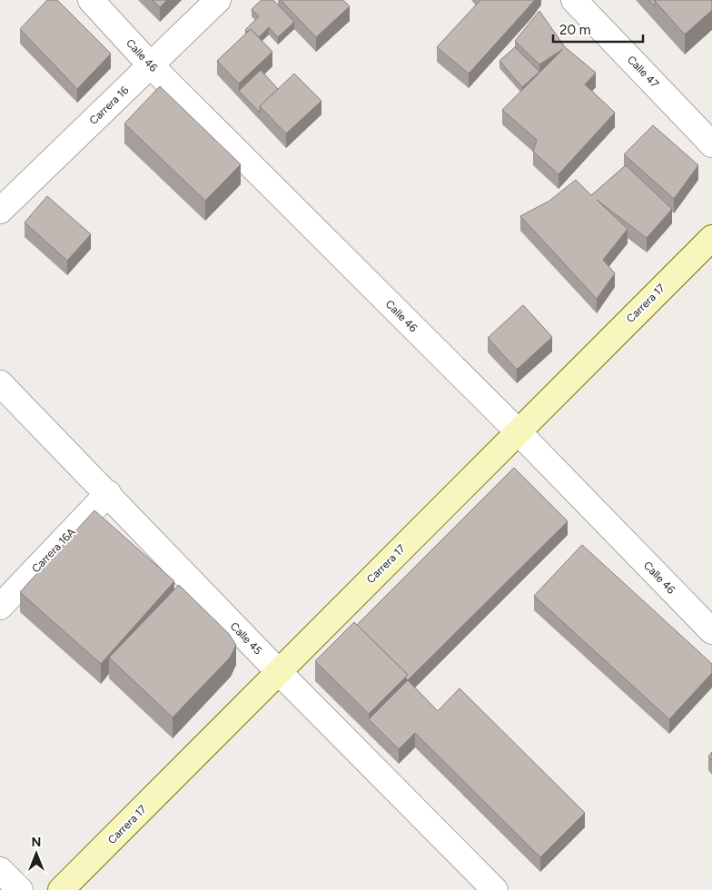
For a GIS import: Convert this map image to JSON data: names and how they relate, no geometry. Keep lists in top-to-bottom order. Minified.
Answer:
{"streets":{"main road":["Carrera 17"],"street":["Calle 46","Calle 47","Carrera 16","Carrera 16A","Calle 45"]},"crossings":[["Calle 46","Carrera 16"],["Calle 46","Carrera 17"],["Carrera 17","Calle 45"],["Carrera 16A","Calle 45"]],"scale_bar":"20 m","north":"top"}
